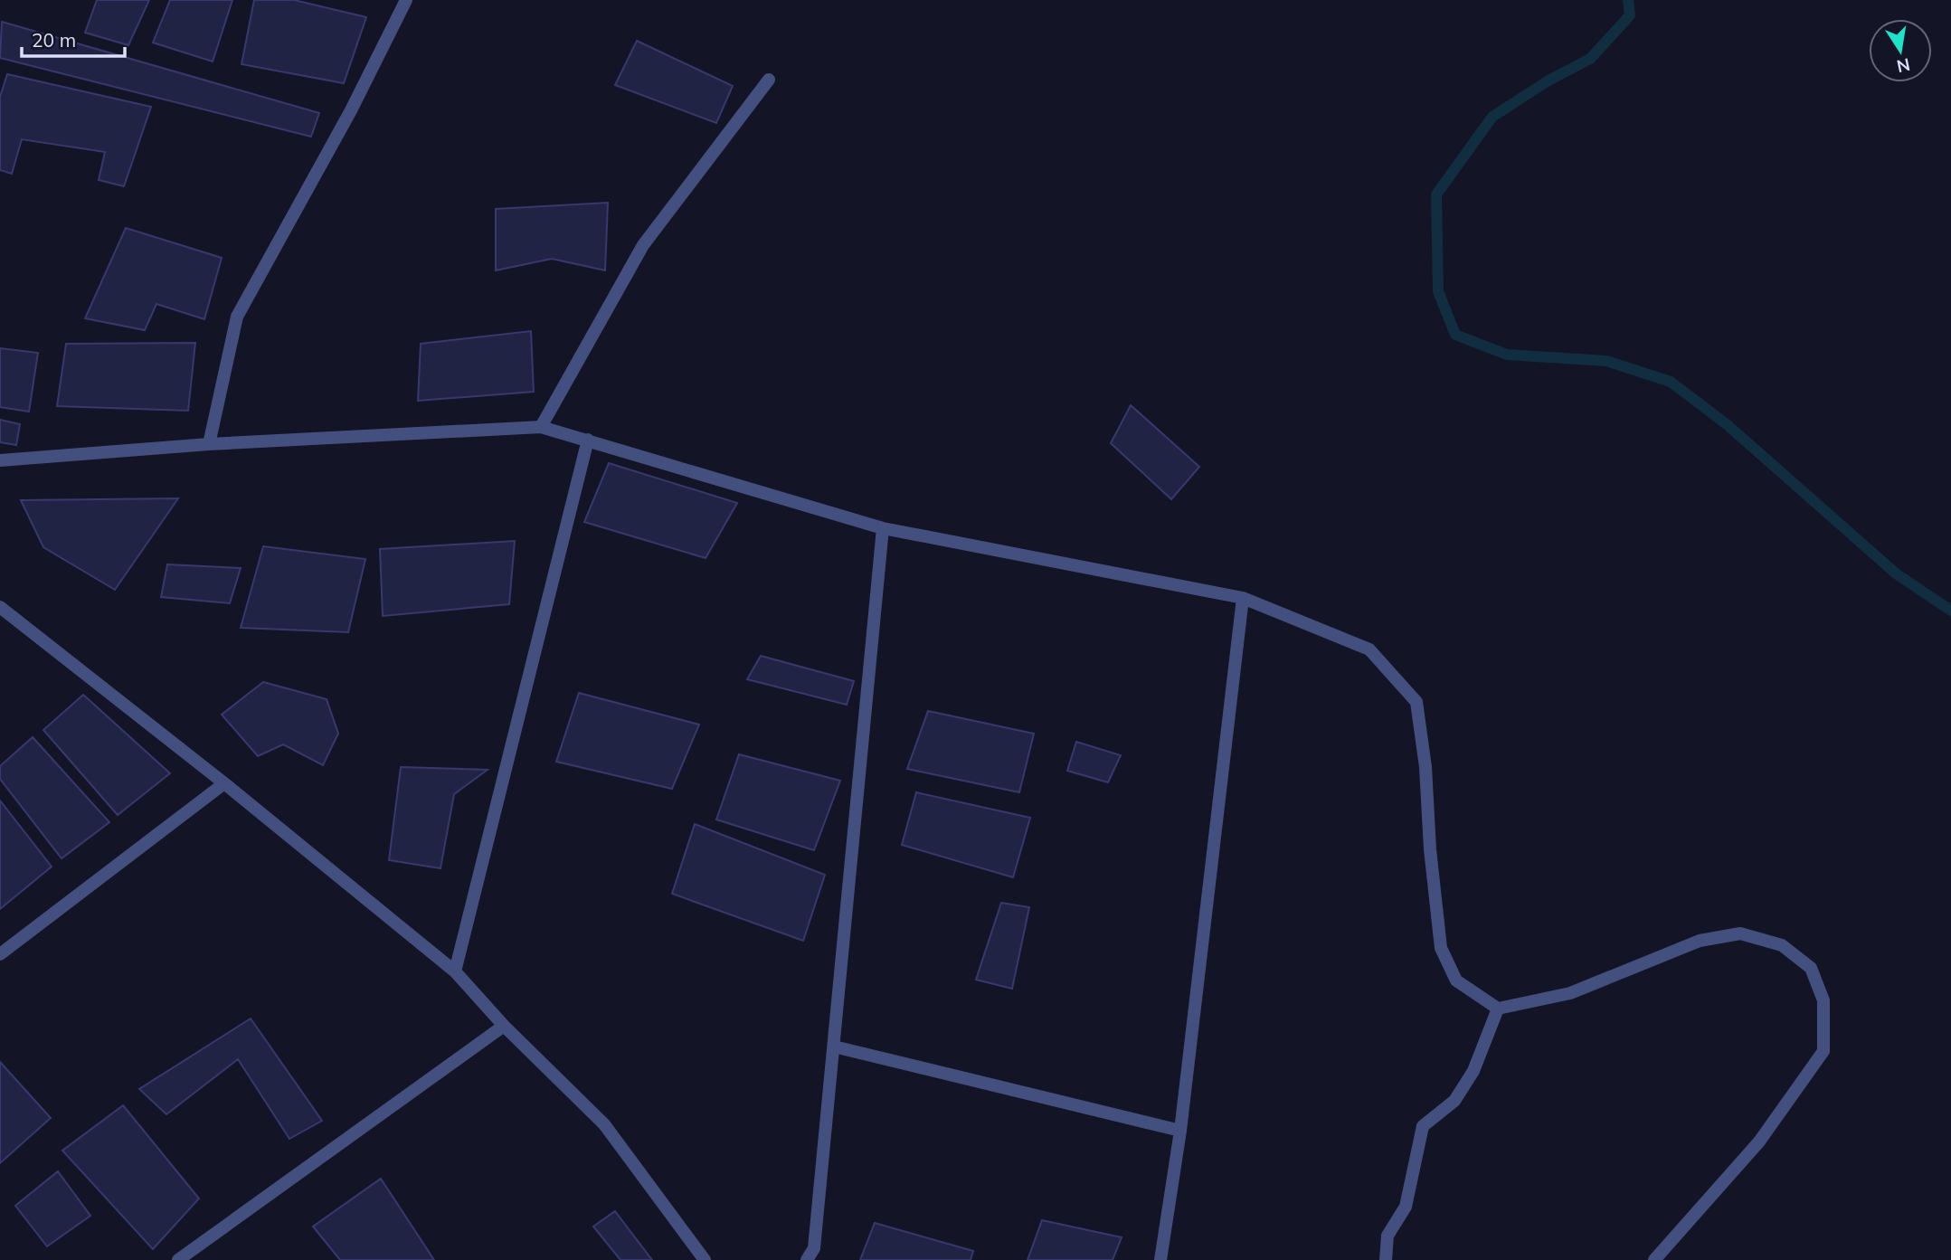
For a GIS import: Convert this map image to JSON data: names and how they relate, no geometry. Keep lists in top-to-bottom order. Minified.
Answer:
{"scale_bar":"20 m","north":"bottom"}
